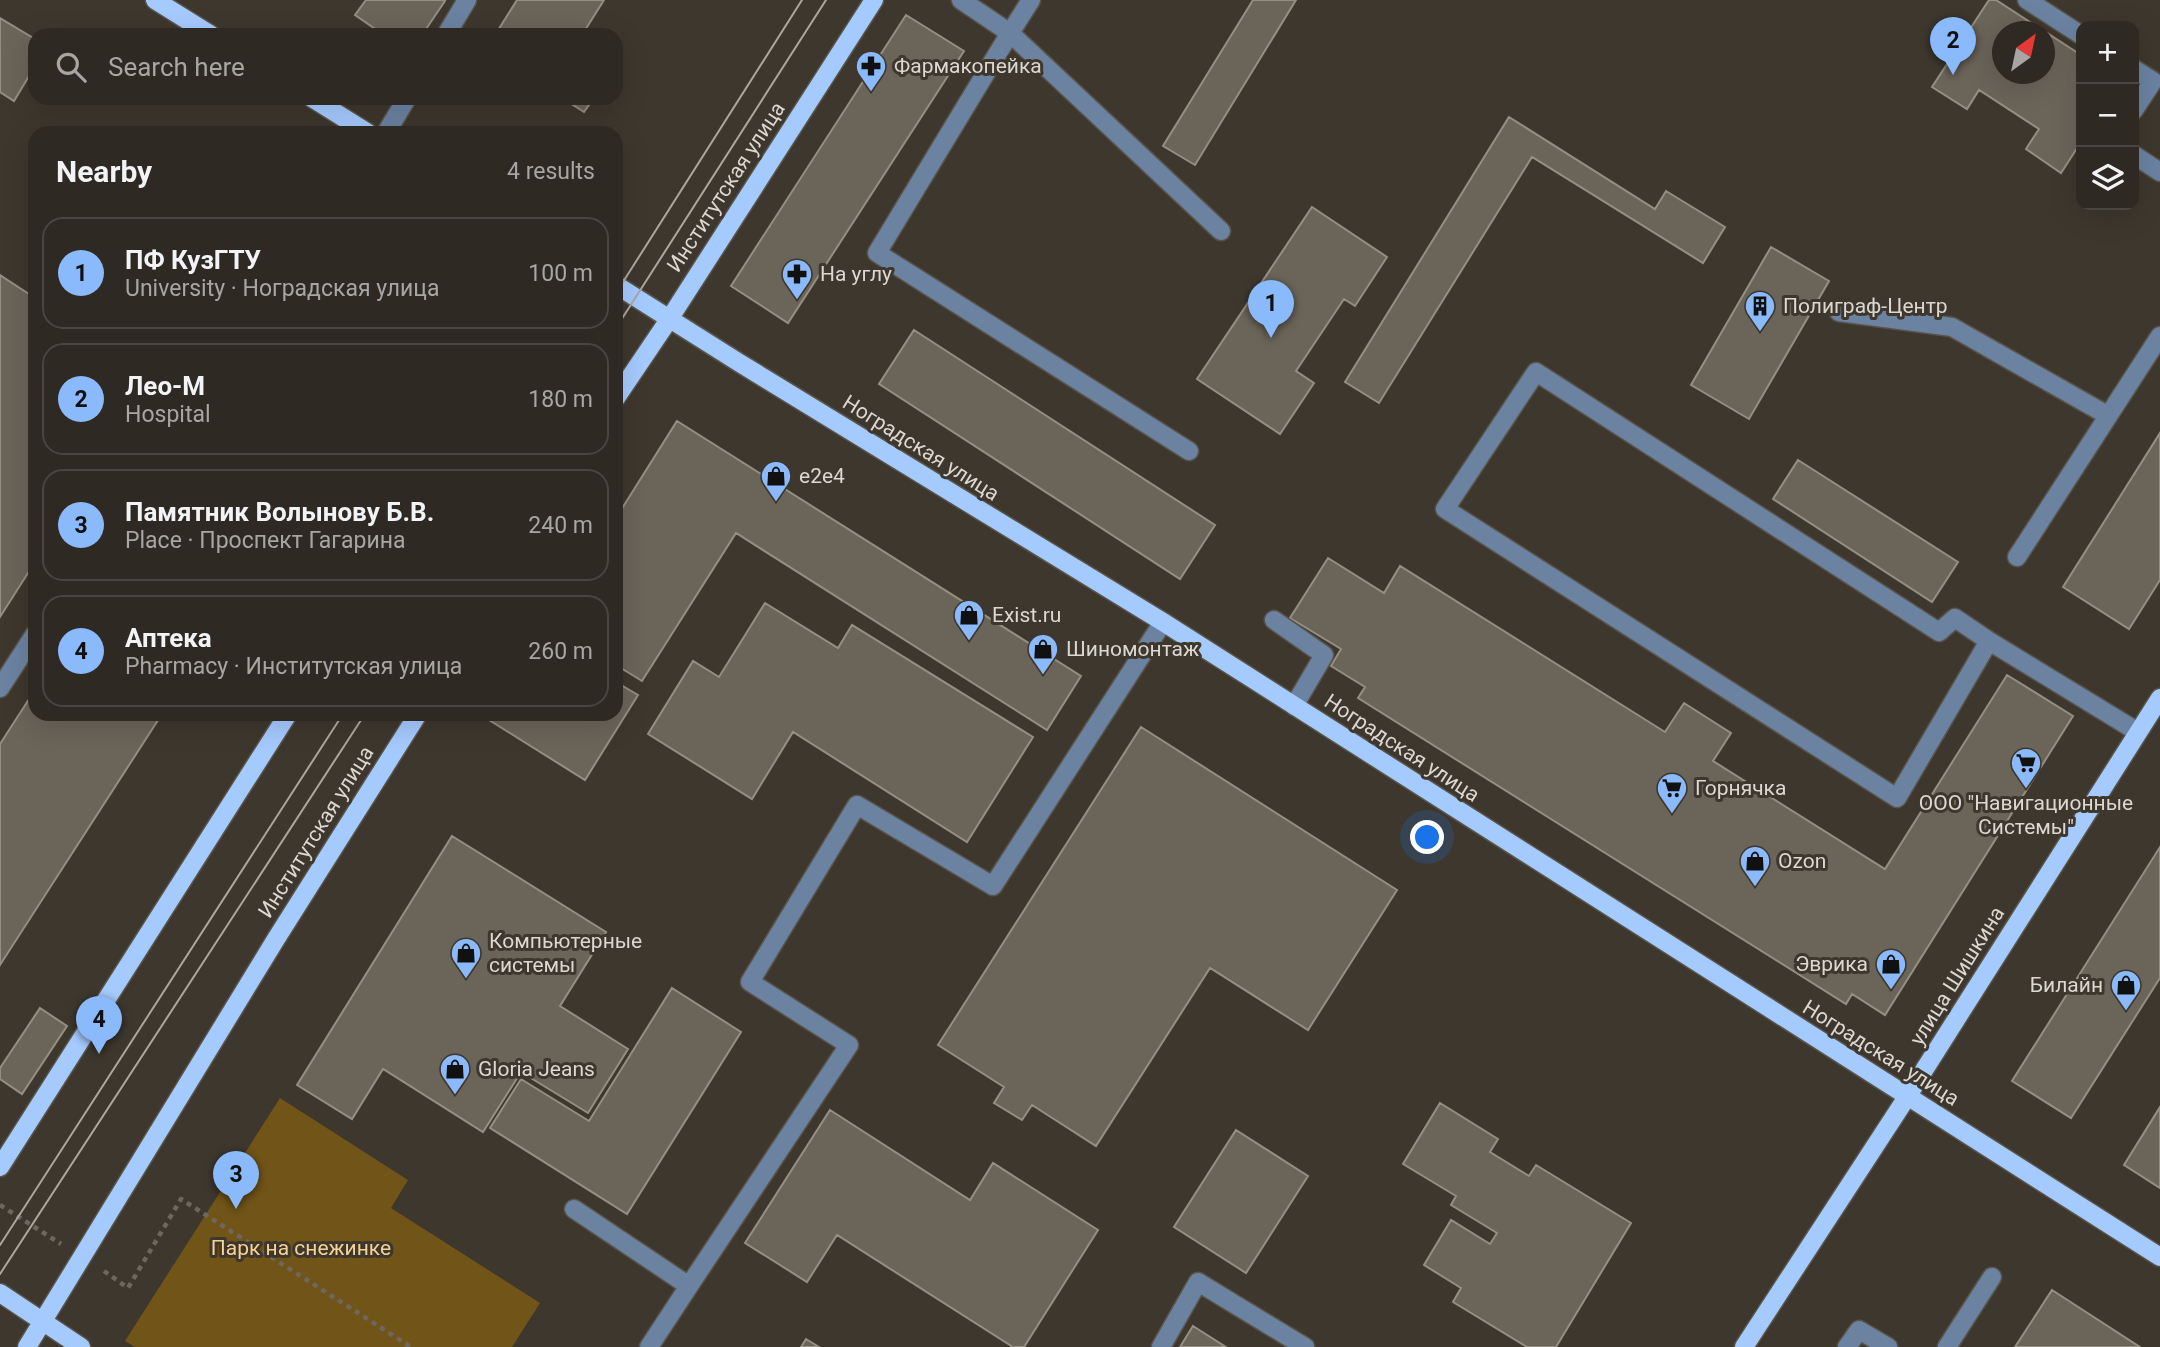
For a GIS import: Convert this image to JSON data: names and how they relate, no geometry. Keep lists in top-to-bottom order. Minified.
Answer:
{"streets":{"main road":["Институтская улица","Ноградская улица","улица Шишкина"]},"crossings":[["Институтская улица","Ноградская улица"],["Ноградская улица","улица Шишкина"]],"parks":["Парк на снежинке"],"places":{"pharmacy":["Фармакопейка","На углу"],"building":["Полиграф-Центр"],"shop":["e2e4","Exist.ru","Шиномонтаж","Ozon","Компьютерные системы","Эврика","Билайн","Gloria Jeans"],"supermarket":["ООО \"Навигационные Системы\"","Горнячка"]},"north":"top right","page":{"pins":["2","1","4","3"],"map_buttons":["+","−"],"search":"Search here","heading":["Nearby","4 results"],"list":[{"mark":"1","name":"ПФ КузГТУ","note":"University · Ноградская улица","value":"100 m"},{"mark":"2","name":"Лео-М","note":"Hospital","value":"180 m"},{"mark":"3","name":"Памятник Волынову Б.В.","note":"Place · Проспект Гагарина","value":"240 m"},{"mark":"4","name":"Аптека","note":"Pharmacy · Институтская улица","value":"260 m"}]}}
